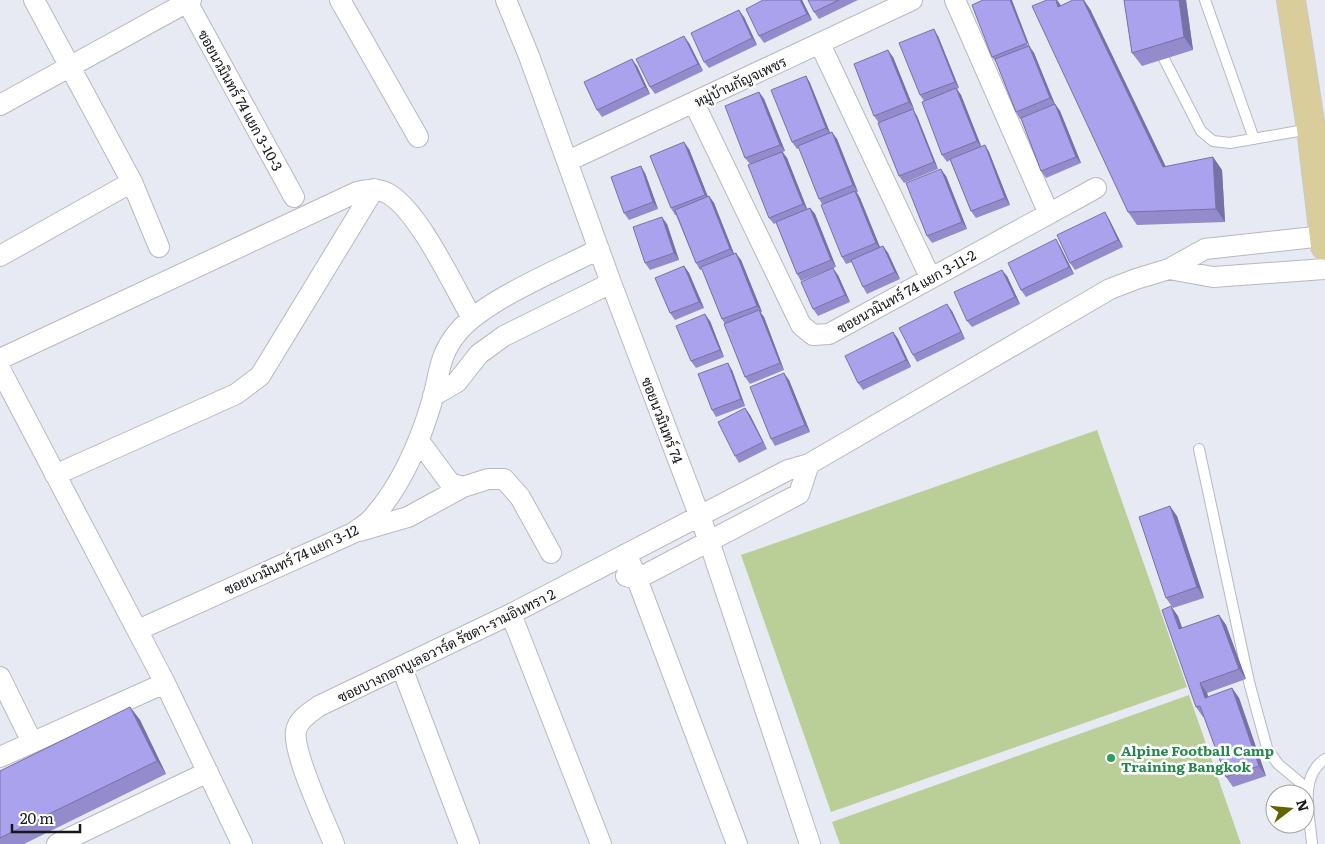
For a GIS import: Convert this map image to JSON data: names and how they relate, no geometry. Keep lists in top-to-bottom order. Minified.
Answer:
{"streets":{"street":["หมู่บ้านกัญจเพชร","ซอยนวมินทร์ 74 แยก 3-10-3","ซอยนวมินทร์ 74 แยก 3-11-2","ซอยนวมินทร์ 74","ซอยนวมินทร์ 74 แยก 3-12","ซอยบางกอกบูเลอวาร์ด รัชดา-รามอินทรา 2"]},"crossings":[["หมู่บ้านกัญจเพชร","ซอยนวมินทร์ 74 แยก 3-11-2"],["หมู่บ้านกัญจเพชร","ซอยนวมินทร์ 74"],["ซอยนวมินทร์ 74","ซอยนวมินทร์ 74 แยก 3-12"],["ซอยนวมินทร์ 74","ซอยบางกอกบูเลอวาร์ด รัชดา-รามอินทรา 2"]],"places":["Alpine Football Camp Training Bangkok"],"scale_bar":"20 m","north":"right"}
